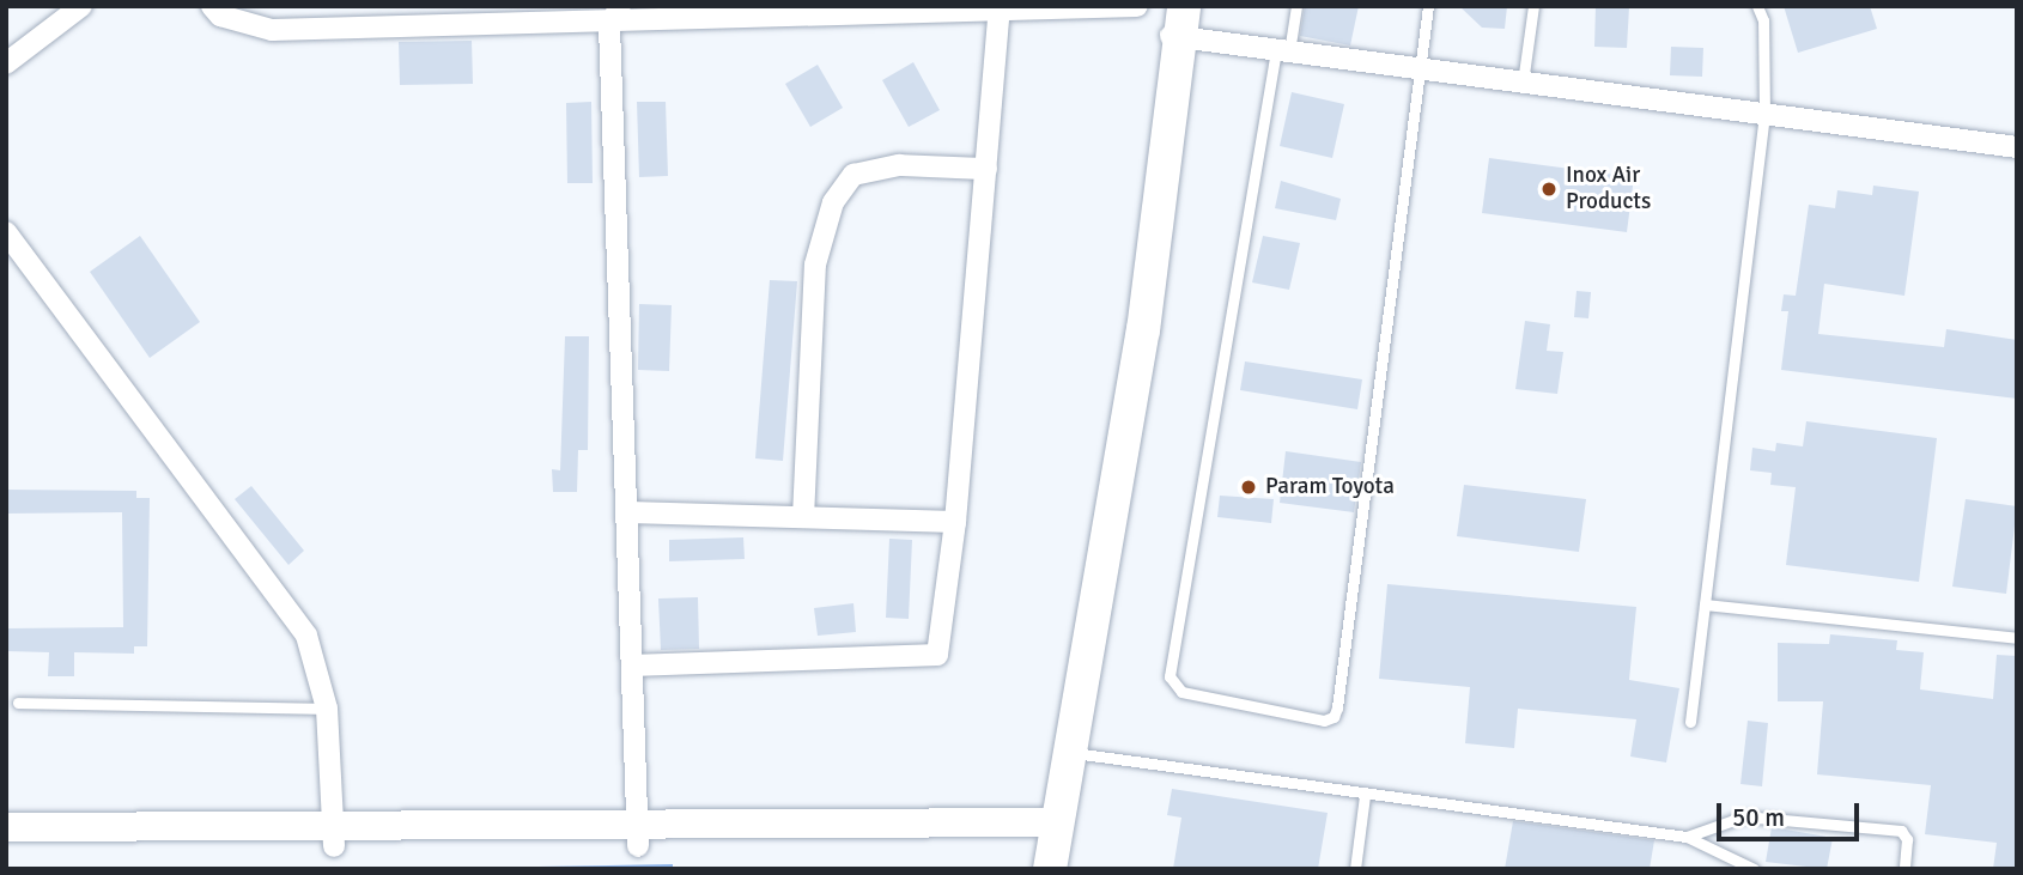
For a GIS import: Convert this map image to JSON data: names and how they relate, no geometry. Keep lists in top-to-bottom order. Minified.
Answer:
{"places":["Inox Air Products","Param Toyota"],"scale_bar":"50 m"}
